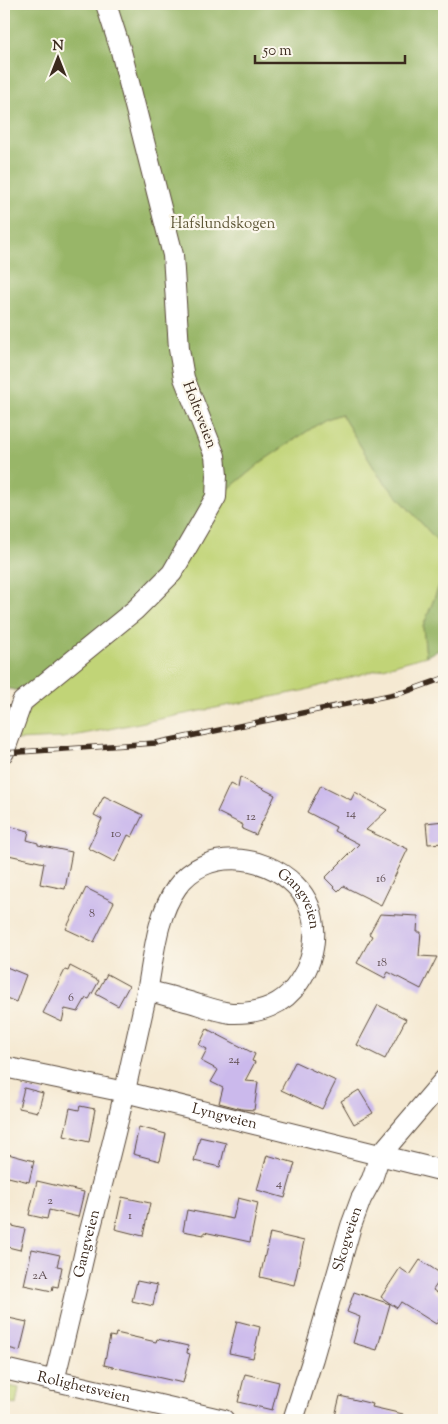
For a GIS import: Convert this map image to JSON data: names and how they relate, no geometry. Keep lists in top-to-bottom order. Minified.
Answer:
{"streets":{"street":["Holteveien","Gangveien","Lyngveien","Skogveien","Rolighetsveien"]},"crossings":[["Gangveien","Lyngveien"],["Gangveien","Rolighetsveien"],["Lyngveien","Skogveien"]],"parks":["Hafslundskogen"],"house_numbers":["14","12","10","16","8","18","6","24","4","2","1","2A"],"scale_bar":"50 m","north":"top"}
